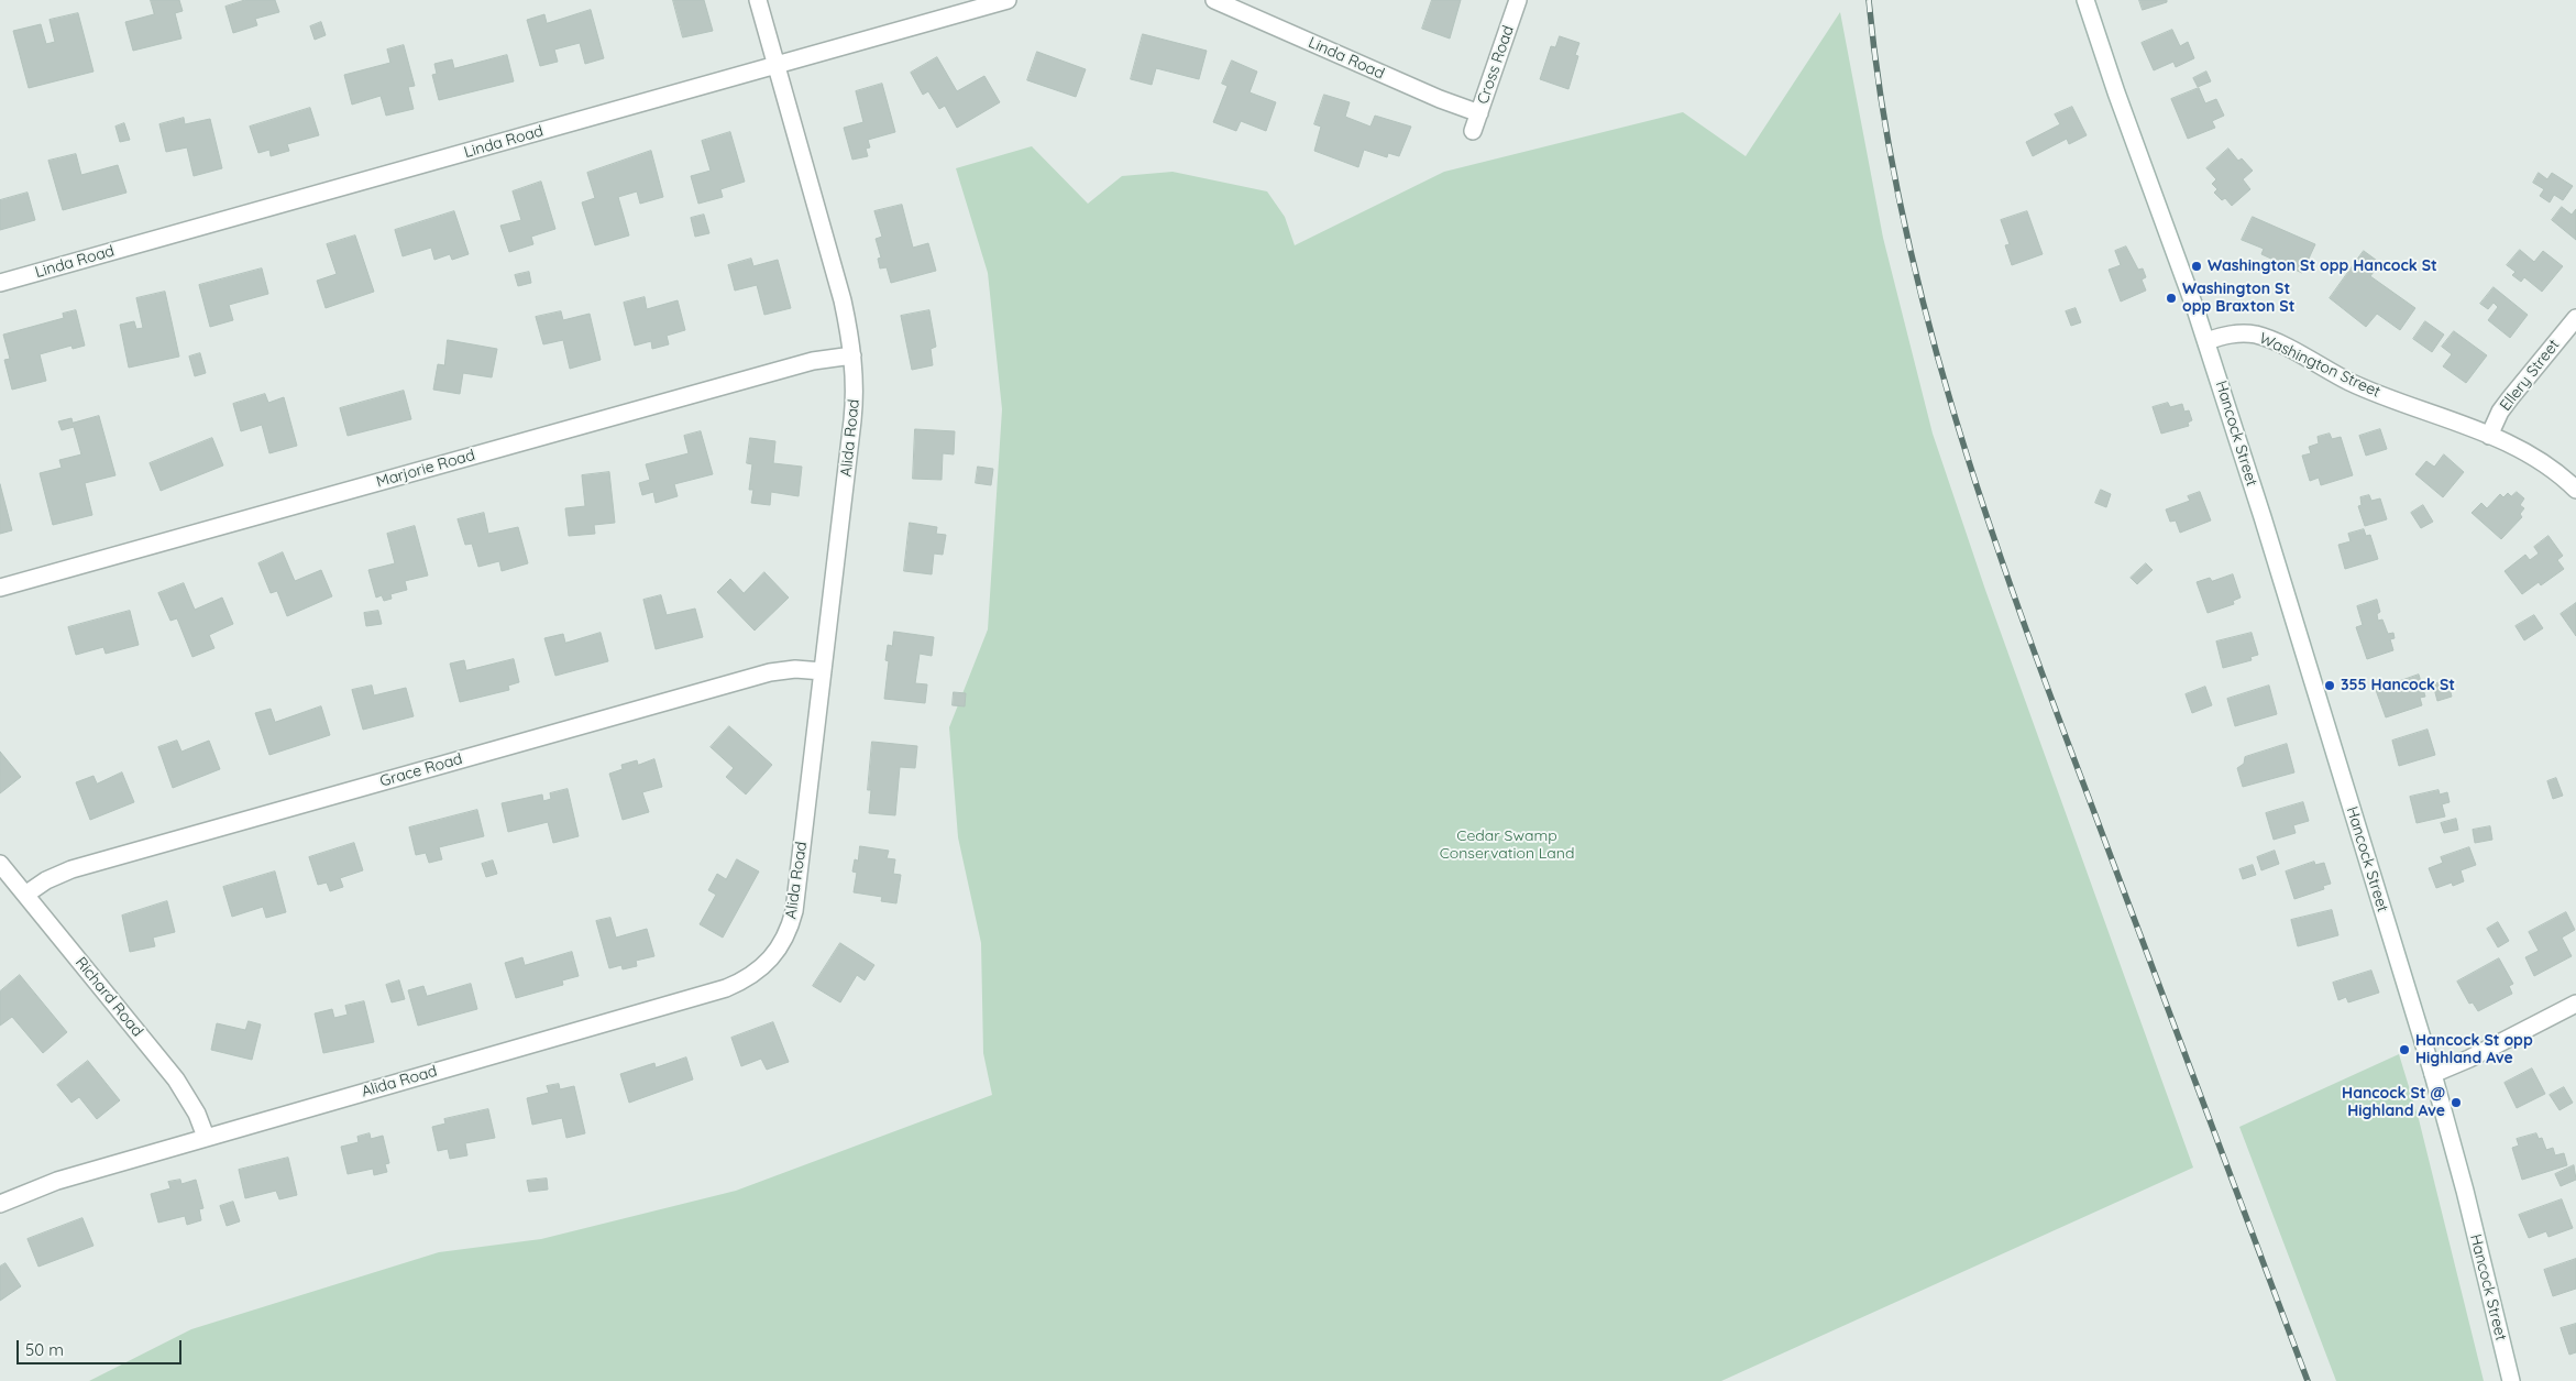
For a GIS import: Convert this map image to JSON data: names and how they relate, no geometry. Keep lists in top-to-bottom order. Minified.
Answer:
{"streets":{"street":["Linda Road","Cross Road","Washington Street","Ellery Street","Hancock Street","Alida Road","Marjorie Road","Grace Road","Richard Road"]},"crossings":[["Linda Road","Cross Road"],["Linda Road","Alida Road"],["Washington Street","Ellery Street"],["Washington Street","Hancock Street"],["Alida Road","Marjorie Road"],["Alida Road","Grace Road"],["Alida Road","Richard Road"],["Grace Road","Richard Road"]],"parks":["Cedar Swamp Conservation Land"],"places":["Washington St opp Hancock St","Washington St opp Braxton St","355 Hancock St","Hancock St opp Highland Ave","Hancock St @ Highland Ave"],"scale_bar":"50 m"}
